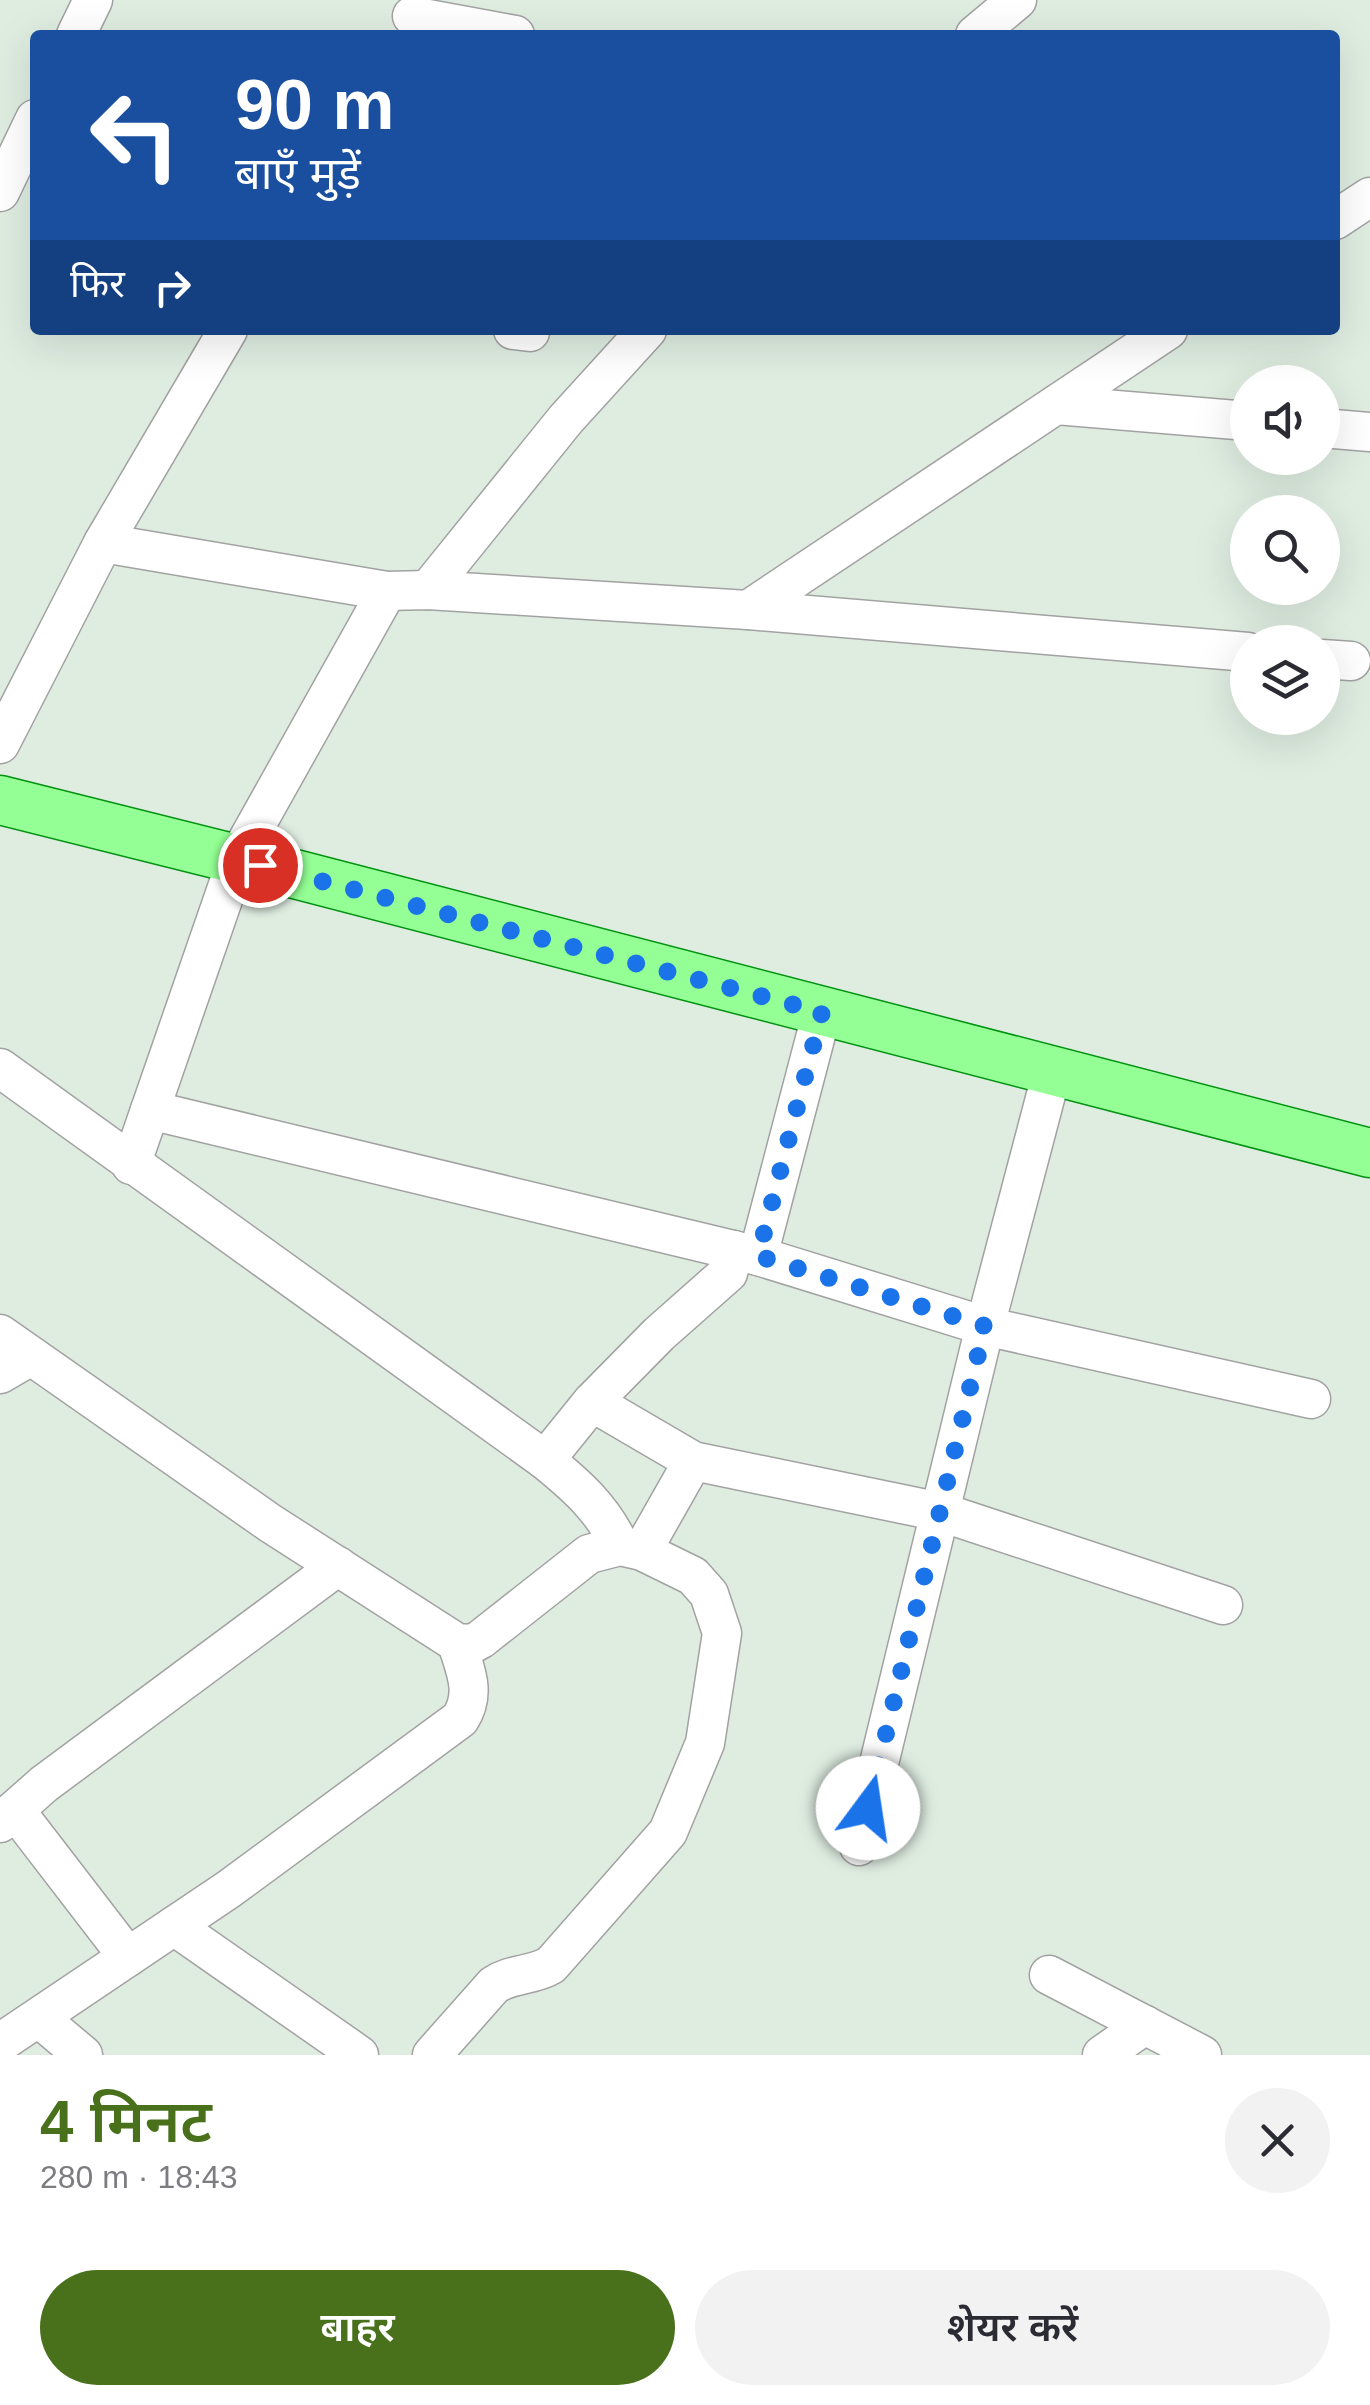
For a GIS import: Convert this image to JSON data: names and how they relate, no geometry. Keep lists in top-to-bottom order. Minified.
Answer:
{"page":{"turn":["90 m","बाएँ मुड़ें"],"then":"फिर","heading":["4 मिनट","280 m · 18:43"],"buttons":["बाहर","शेयर करें"]}}
